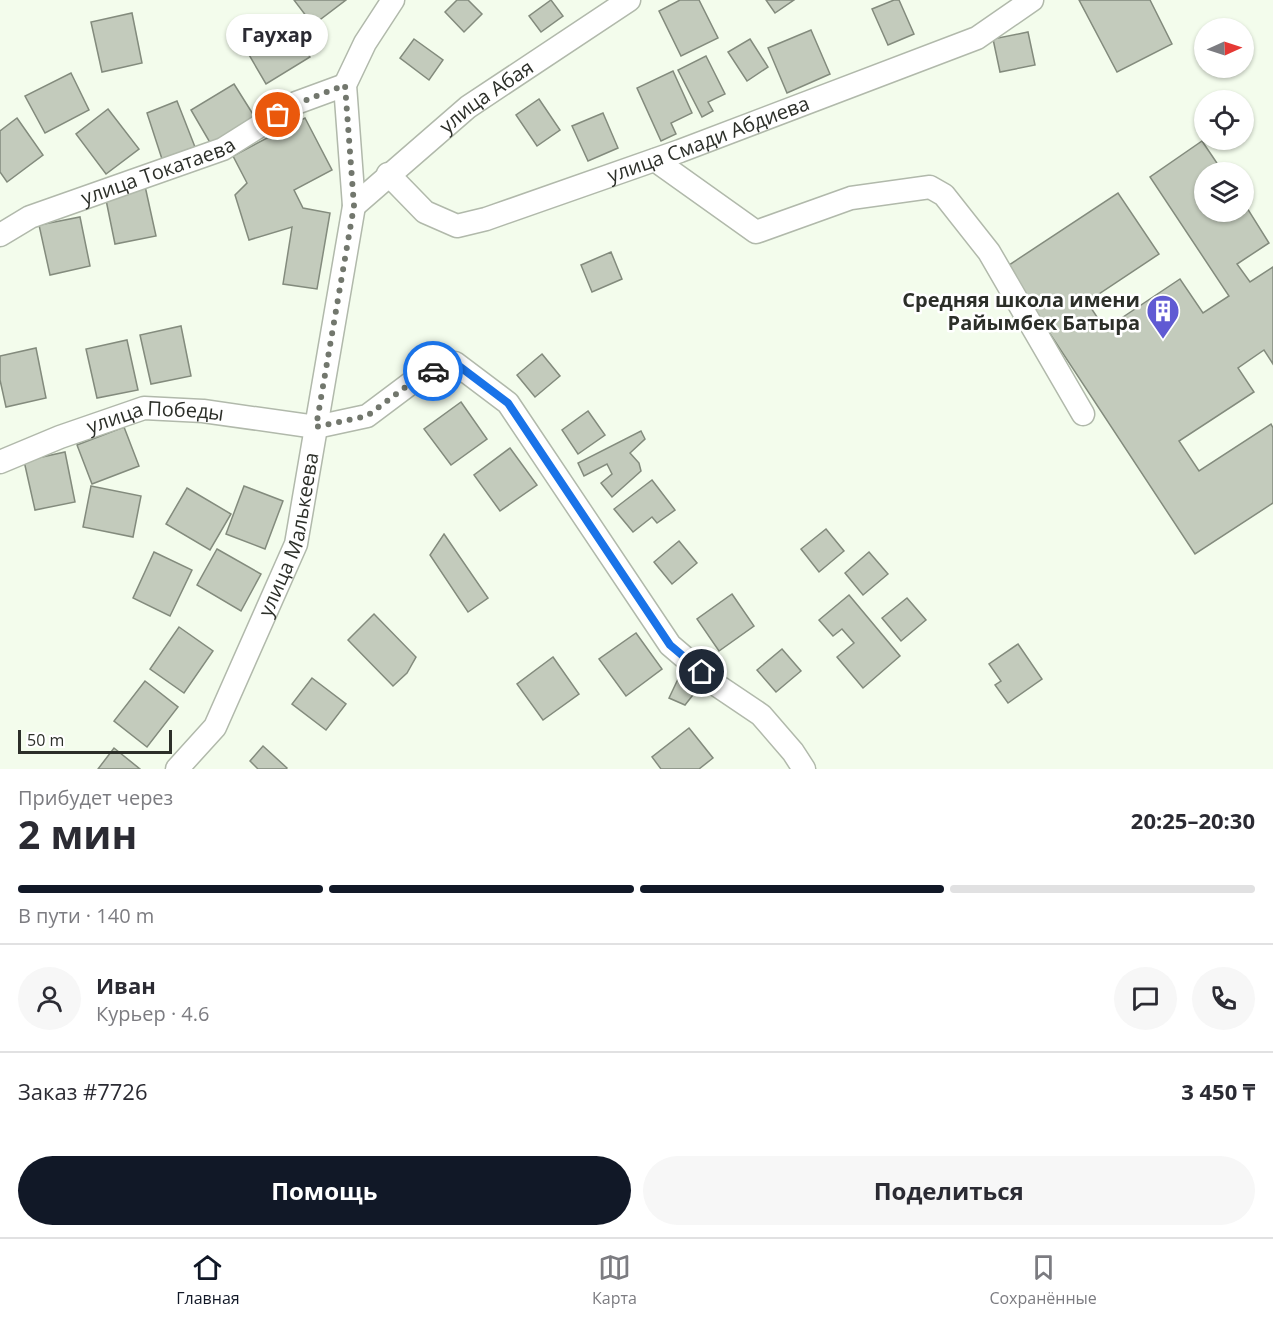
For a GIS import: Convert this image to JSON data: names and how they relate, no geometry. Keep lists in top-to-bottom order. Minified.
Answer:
{"streets":{"street":["улица Абая","улица Смади Абдиева","улица Токатаева","улица Победы","улица Малькеева"]},"crossings":[["улица Абая","улица Смади Абдиева"],["улица Абая","улица Малькеева"],["улица Победы","улица Малькеева"]],"places":{"other":["Гаухар"],"building":["Средняя школа имени Райымбек Батыра"]},"scale_bar":"50 m","north":"right","page":{"bubble":"Гаухар","scale":"50 m","heading":["2 мин","Прибудет через","20:25–20:30"],"panel":["Иван","Курьер · 4.6","Заказ #7726","3 450 ₸"],"bar":"В пути · 140 m","buttons":["Помощь","Поделиться"],"tabs":["Главная","Карта","Сохранённые"]}}
